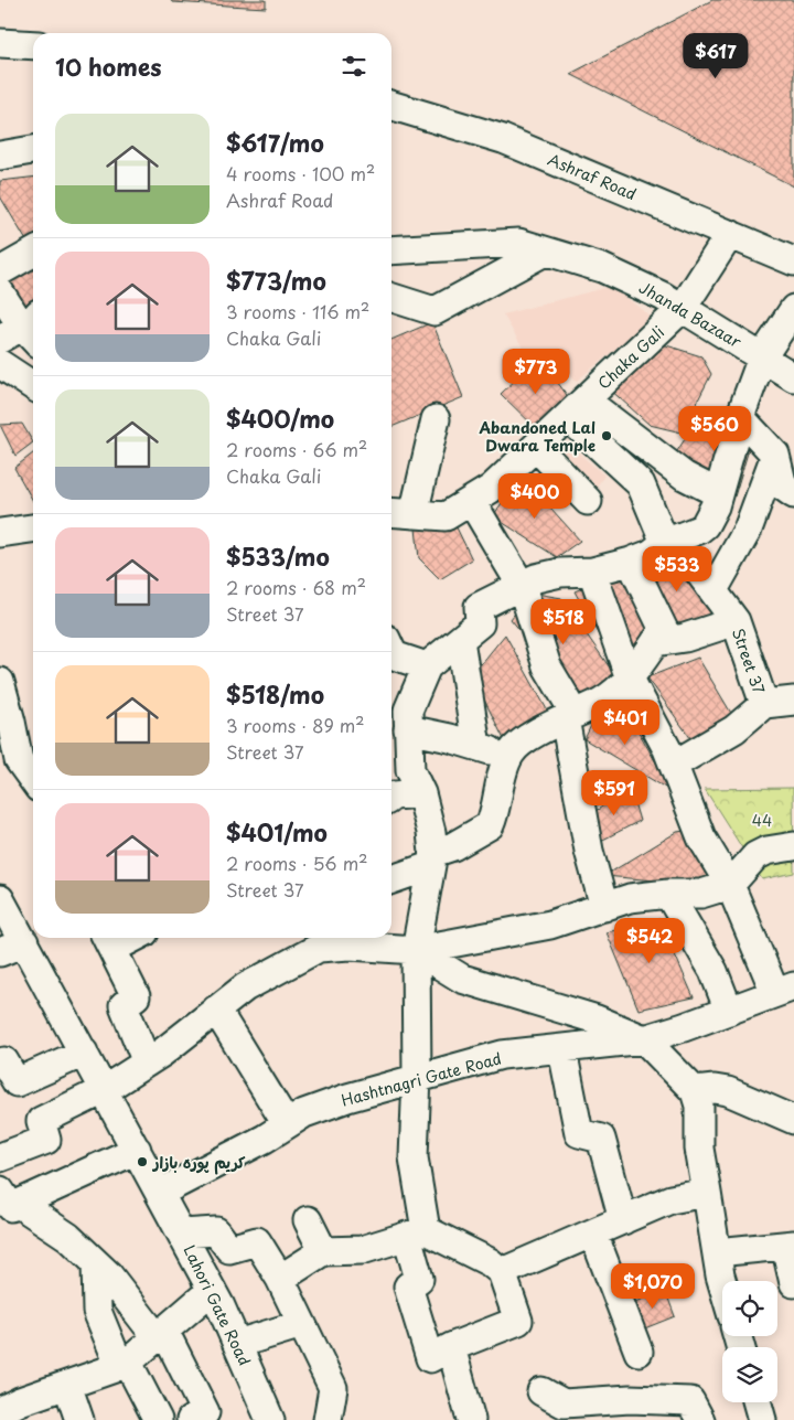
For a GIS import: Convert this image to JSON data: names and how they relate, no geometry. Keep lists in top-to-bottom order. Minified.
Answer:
{"streets":{"street":["Ashraf Road","Jhanda Bazaar","Chaka Gali","Street 37","Hashtnagri Gate Road","Lahori Gate Road"]},"crossings":[["Ashraf Road","Chaka Gali"],["Jhanda Bazaar","Chaka Gali"],["Chaka Gali","Street 37"],["Hashtnagri Gate Road","Lahori Gate Road"]],"parks":["44"],"places":["Abandoned Lal Dwara Temple","کریم پورہ بازار"],"page":{"price":["$617","$773","$560","$400","$533","$518","$401","$591","$542","$1,070"],"heading":"10 homes","list":[{"name":"$617/mo","note":"4 rooms · 100 m² · Ashraf Road"},{"name":"$773/mo","note":"3 rooms · 116 m² · Chaka Gali"},{"name":"$400/mo","note":"2 rooms · 66 m² · Chaka Gali"},{"name":"$533/mo","note":"2 rooms · 68 m² · Street 37"},{"name":"$518/mo","note":"3 rooms · 89 m² · Street 37"},{"name":"$401/mo","note":"2 rooms · 56 m² · Street 37"}]}}
